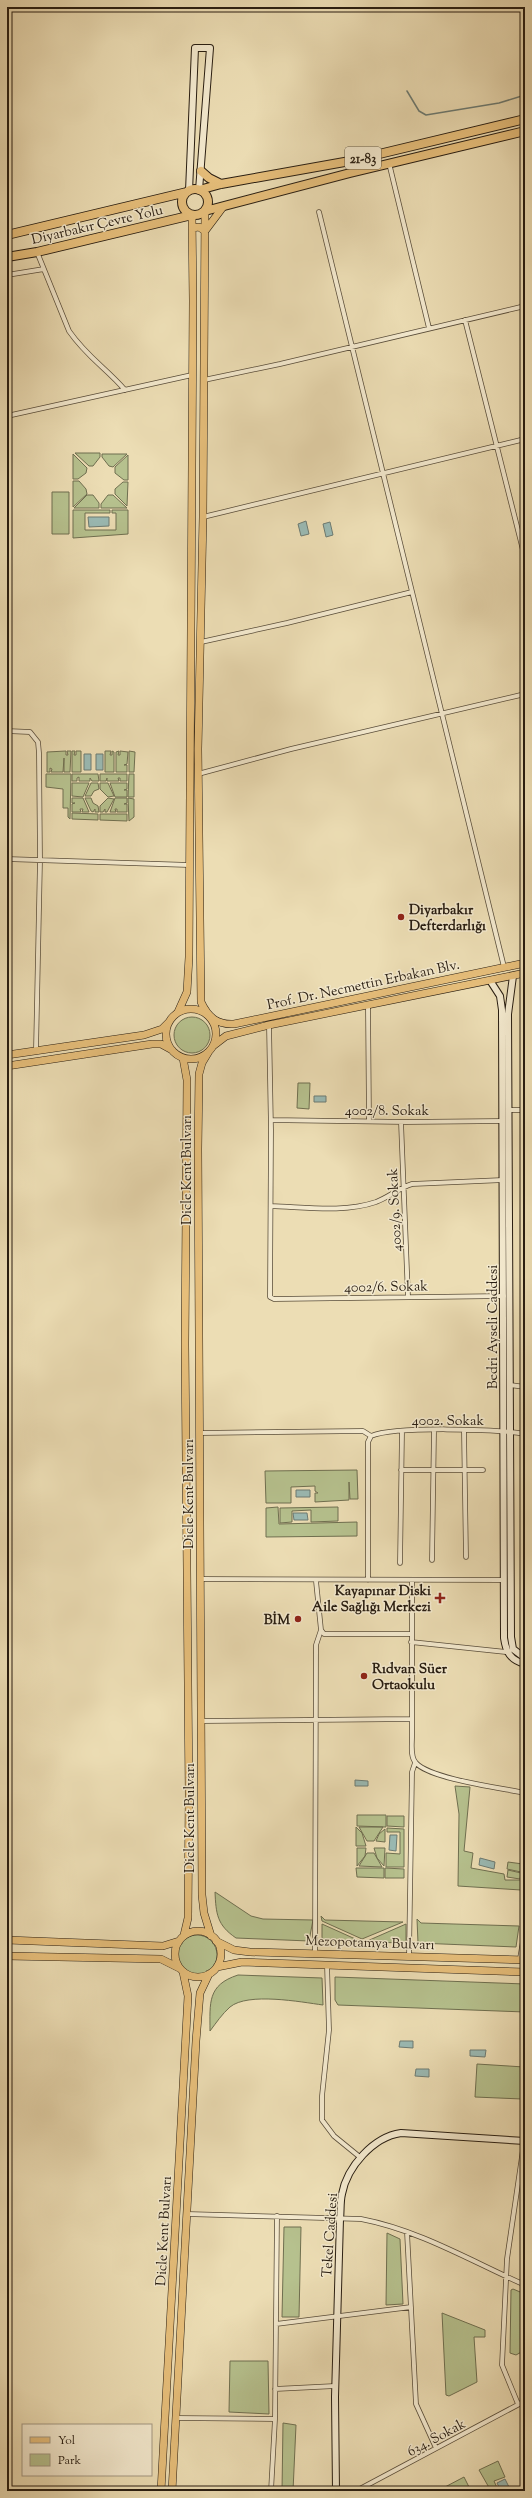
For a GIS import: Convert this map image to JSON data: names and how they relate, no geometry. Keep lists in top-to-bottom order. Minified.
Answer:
{"streets":{"highway":["21-83","Diyarbakır Çevre Yolu"],"main road":["Prof. Dr. Necmettin Erbakan Blv.","Dicle Kent Bulvarı","Bedri Ayseli Caddesi","Mezopotamya Bulvarı","Tekel Caddesi"],"street":["4002/8. Sokak","4002/9. Sokak","4002/6. Sokak","4002. Sokak","634. Sokak"]},"crossings":[["21-83","Diyarbakır Çevre Yolu"],["Prof. Dr. Necmettin Erbakan Blv.","Dicle Kent Bulvarı"],["Prof. Dr. Necmettin Erbakan Blv.","Bedri Ayseli Caddesi"],["4002/8. Sokak","4002/9. Sokak"],["4002/8. Sokak","Bedri Ayseli Caddesi"],["Dicle Kent Bulvarı","Mezopotamya Bulvarı"],["4002/9. Sokak","4002/6. Sokak"],["4002/6. Sokak","Bedri Ayseli Caddesi"],["Bedri Ayseli Caddesi","4002. Sokak"]],"places":{"other":["Diyarbakır Defterdarlığı","BİM","Rıdvan Süer Ortaokulu"],"health":["Kayapınar Diski Aile Sağlığı Merkezi"]},"legend":["Yol","Park"]}
